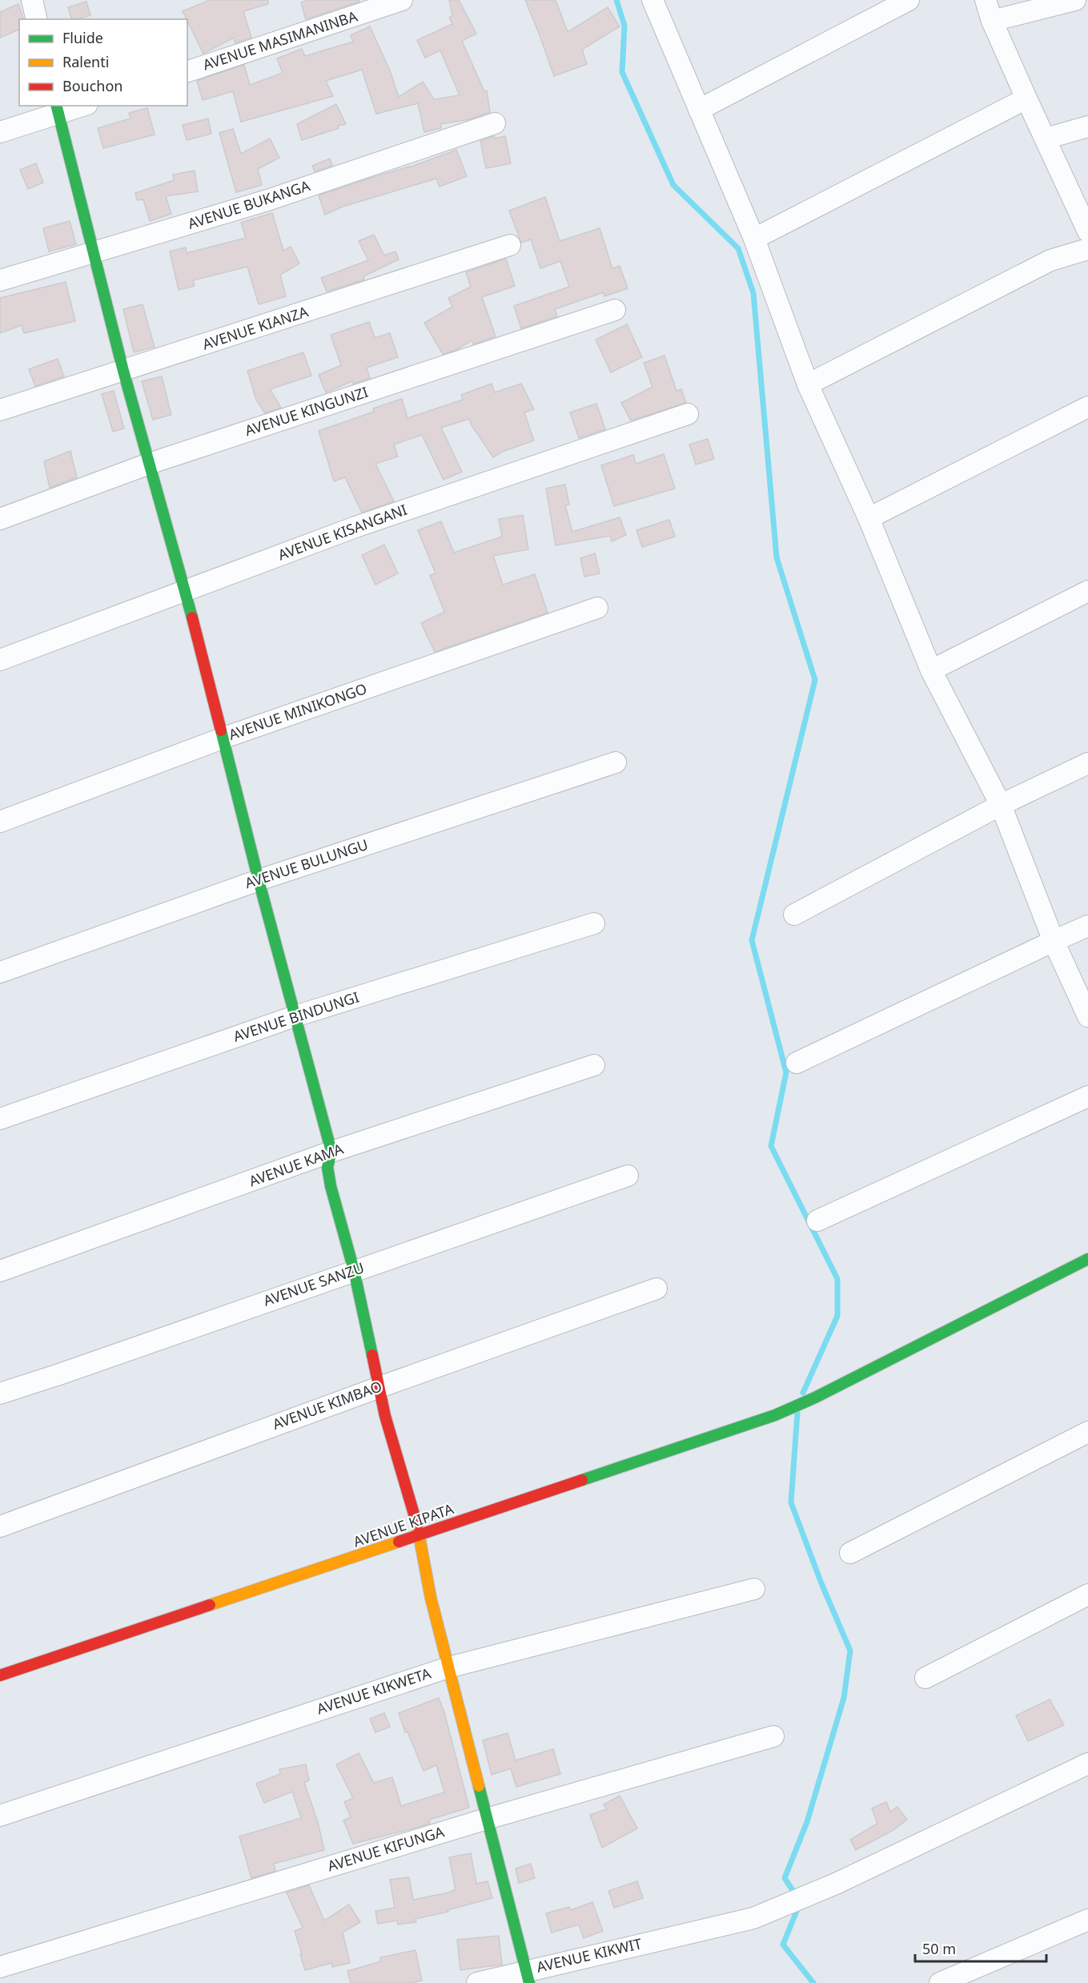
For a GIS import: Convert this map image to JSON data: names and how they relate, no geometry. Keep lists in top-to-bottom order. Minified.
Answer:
{"streets":{"street":["AVENUE MASIMANINBA","AVENUE BUKANGA","AVENUE KIANZA","AVENUE KINGUNZI","AVENUE KISANGANI","AVENUE MINIKONGO","AVENUE BULUNGU","AVENUE BINDUNGI","AVENUE KAMA","AVENUE SANZU","AVENUE KIMBAO","AVENUE KIPATA","AVENUE KIKWETA","AVENUE KIFUNGA","AVENUE KIKWIT"]},"legend":["Fluide","Ralenti","Bouchon"],"scale_bar":"50 m"}
